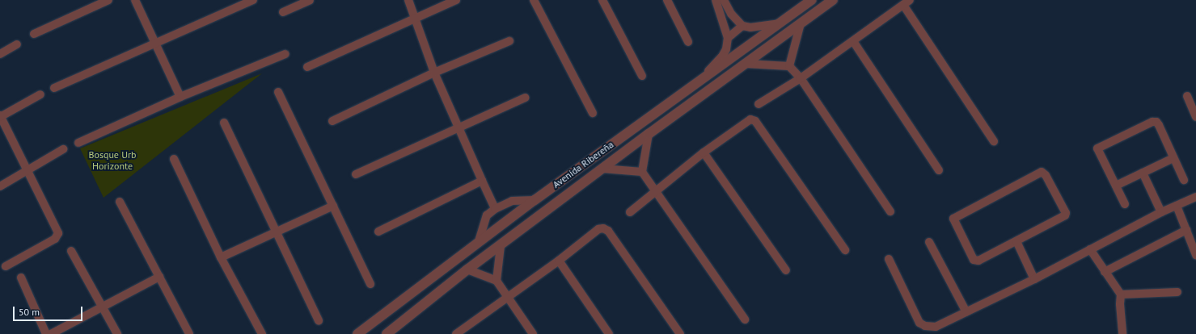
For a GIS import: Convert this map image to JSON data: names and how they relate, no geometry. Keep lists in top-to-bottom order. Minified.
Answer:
{"streets":{"street":["Avenida Ribereña"]},"parks":["Bosque Urb Horizonte"],"scale_bar":"50 m"}
